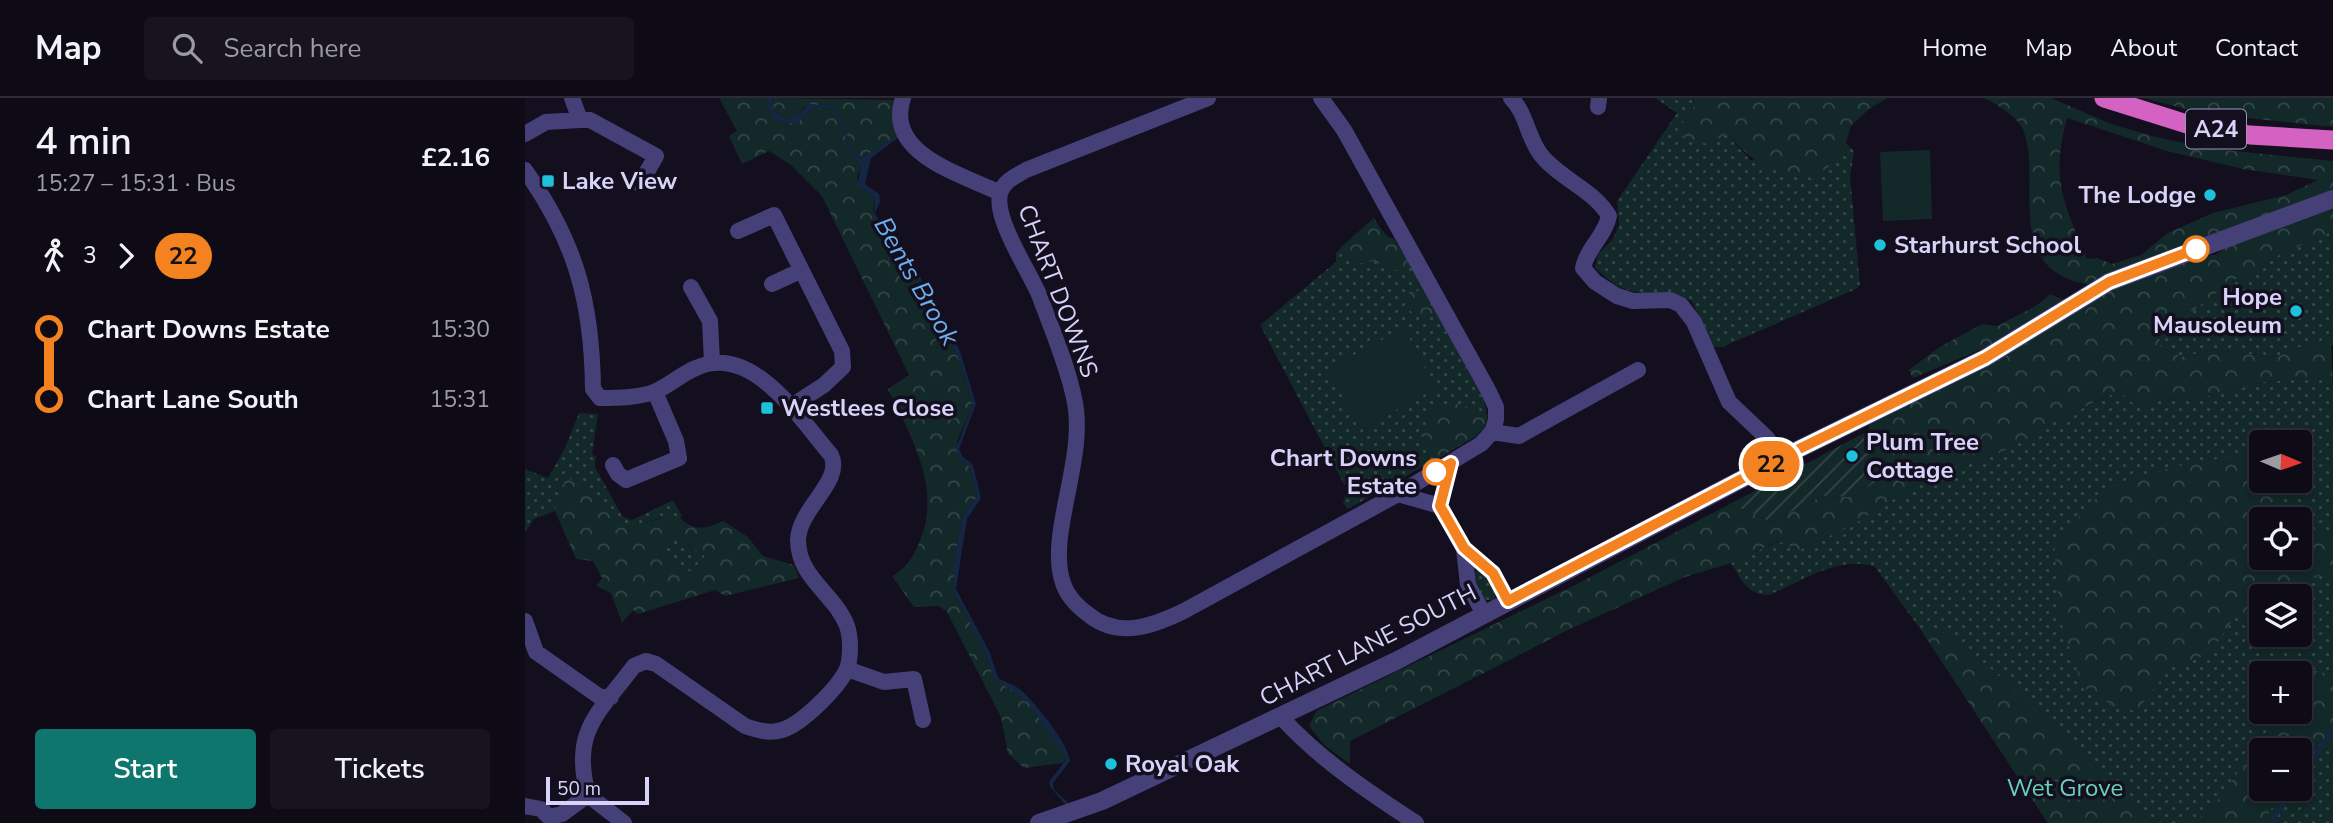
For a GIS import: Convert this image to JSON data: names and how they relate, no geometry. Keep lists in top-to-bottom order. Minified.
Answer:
{"streets":{"highway":["A24"],"street":["CHART DOWNS","CHART LANE SOUTH"]},"water":["Bents Brook"],"parks":["Wet Grove"],"places":{"transit":["Lake View","Westlees Close"],"other":["The Lodge","Starhurst School","Hope Mausoleum","Plum Tree Cottage","Chart Downs Estate","Royal Oak"]},"lines":["bus line 22"],"scale_bar":"50 m","north":"right","page":{"header":"Map","search":"Search here","nav":["Home","Map","About","Contact"],"heading":["4 min","15:27 – 15:31 · Bus","£2.16"],"on_map":"22","legs":["3","22"],"list":[{"name":"Chart Downs Estate","value":"15:30"},{"name":"Chart Lane South","value":"15:31"}],"map_buttons":["+","−"],"buttons":["Start","Tickets"],"scale":"50 m"}}
